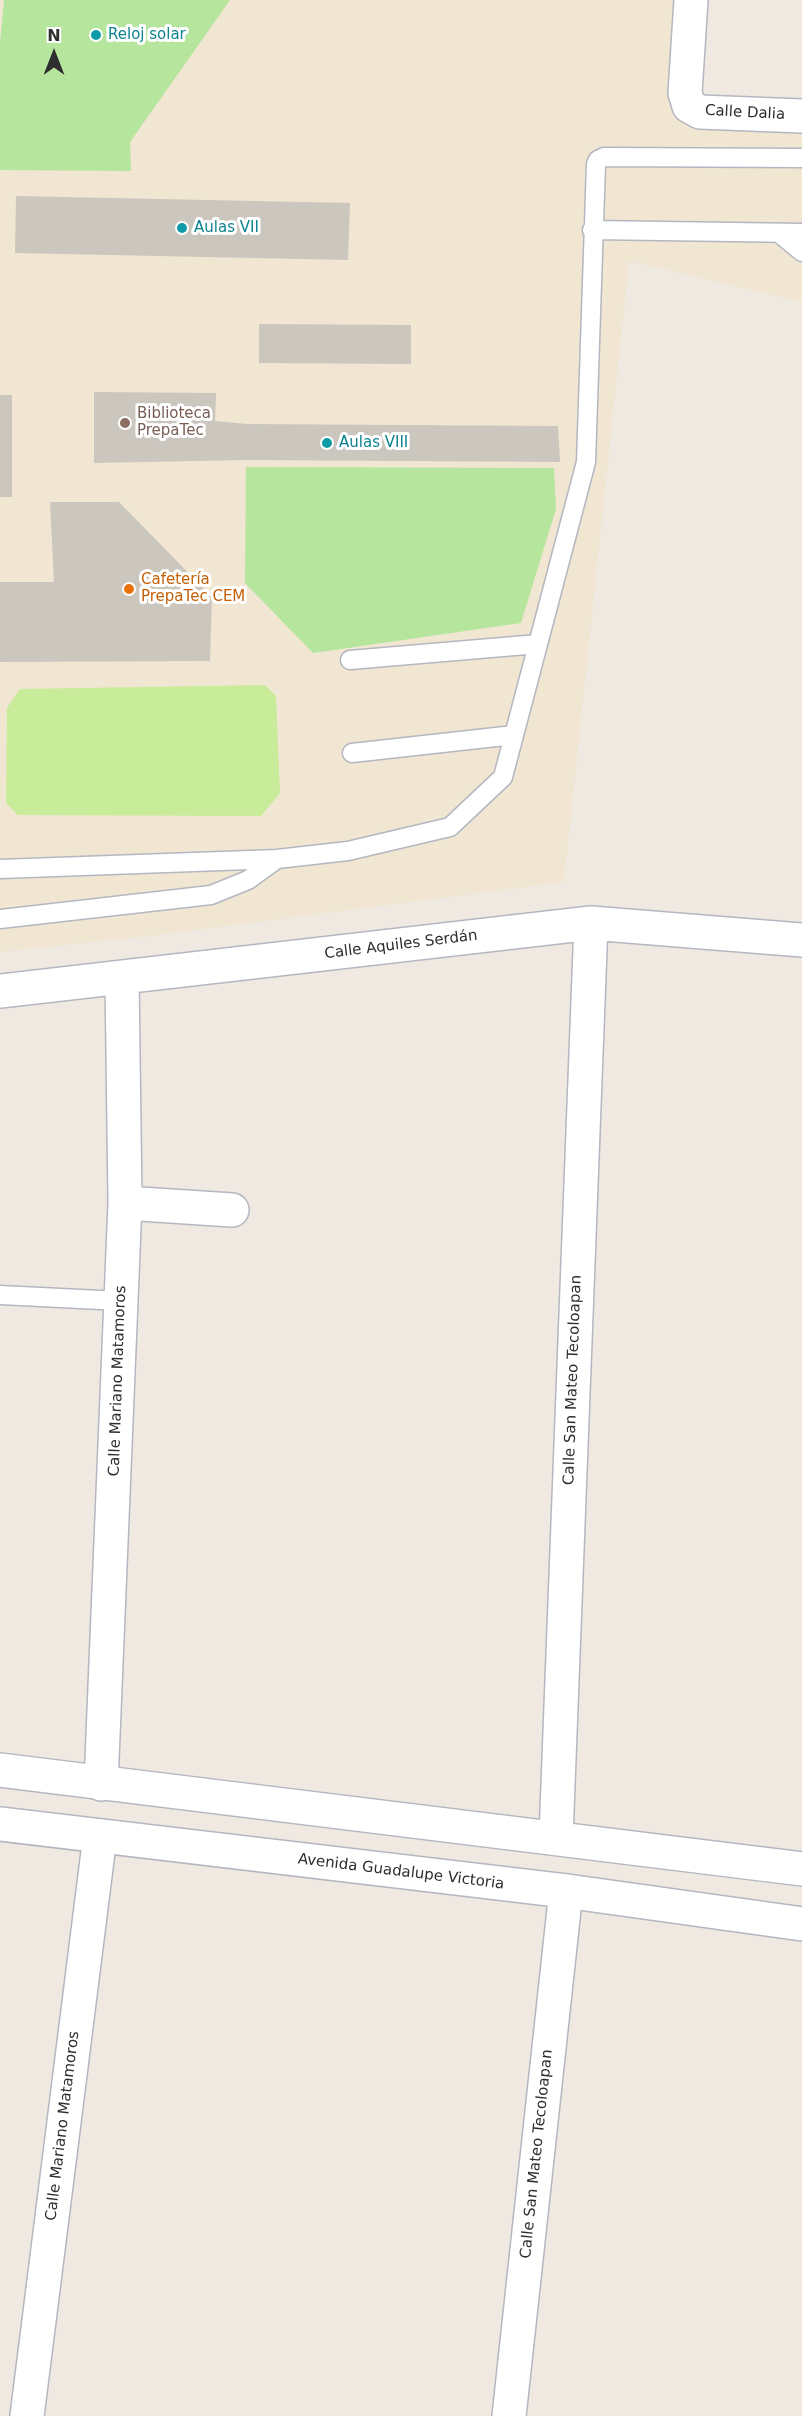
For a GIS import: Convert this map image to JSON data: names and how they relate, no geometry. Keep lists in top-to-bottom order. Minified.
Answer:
{"streets":{"street":["Calle Dalia","Calle Aquiles Serdán","Calle San Mateo Tecoloapan","Calle Mariano Matamoros","Avenida Guadalupe Victoria"]},"crossings":[["Calle Aquiles Serdán","Calle San Mateo Tecoloapan"],["Calle Aquiles Serdán","Calle Mariano Matamoros"],["Calle San Mateo Tecoloapan","Avenida Guadalupe Victoria"],["Calle Mariano Matamoros","Avenida Guadalupe Victoria"]],"places":["Reloj solar","Aulas VII","Biblioteca PrepaTec","Aulas VIII","Cafetería PrepaTec CEM"],"north":"top"}
